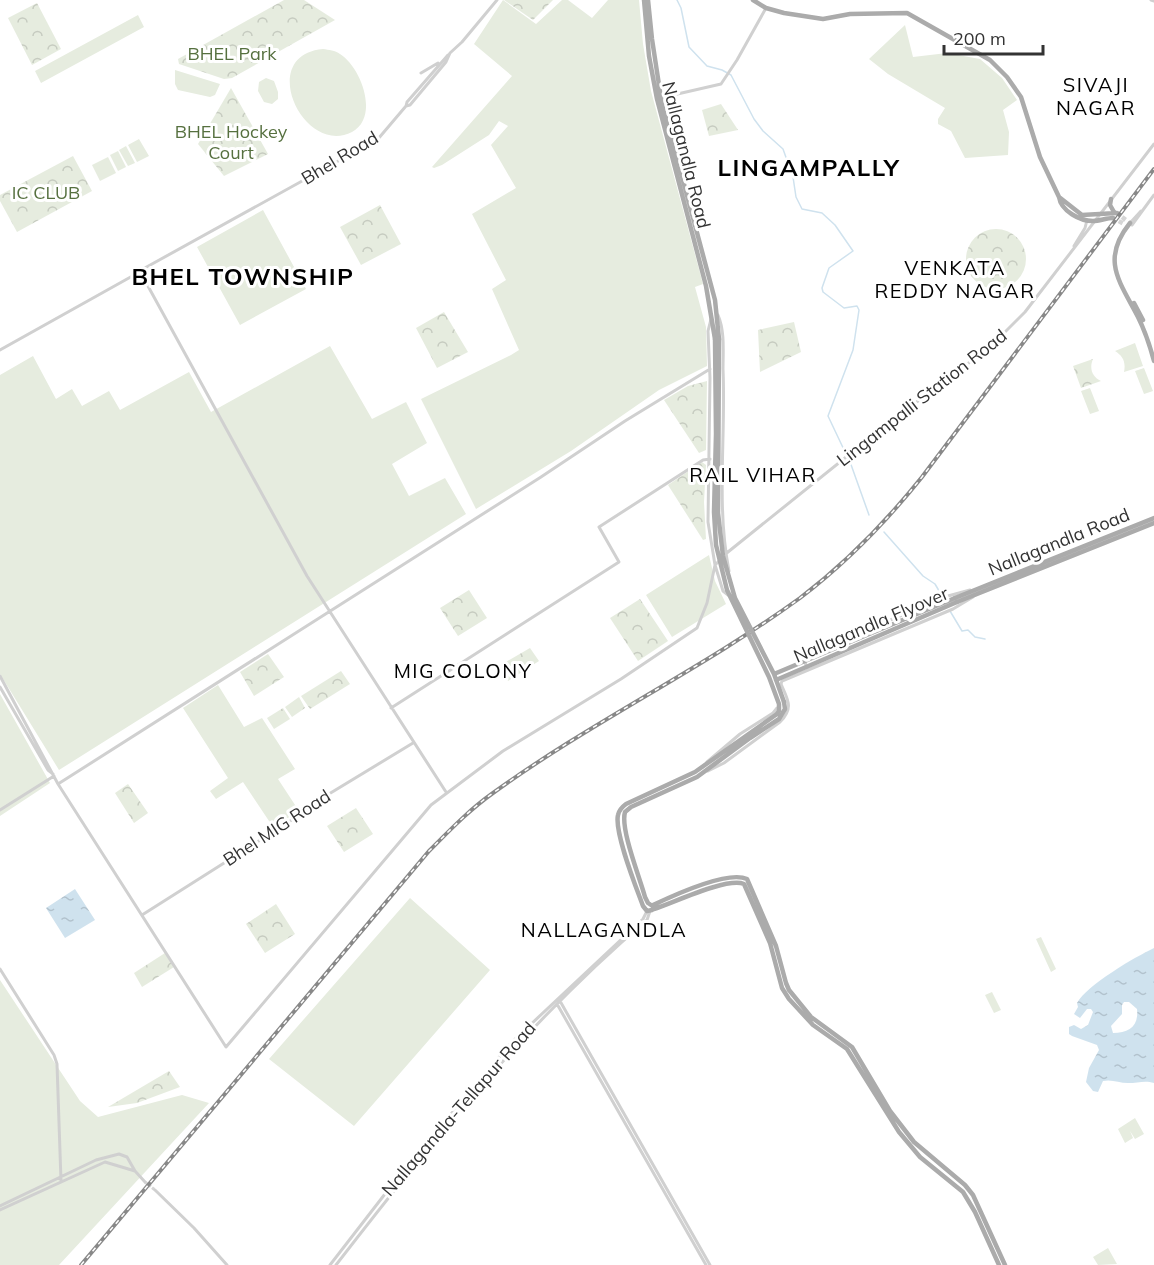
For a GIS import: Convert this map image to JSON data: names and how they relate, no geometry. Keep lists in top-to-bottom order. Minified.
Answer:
{"streets":{"main road":["Nallagandla Road","Nallagandla Flyover"],"street":["Bhel Road","Lingampalli Station Road","Bhel MIG Road","Nallagandla-Tellapur Road"]},"crossings":[["Nallagandla Road","Nallagandla Flyover"],["Nallagandla Flyover","Nallagandla-Tellapur Road"]],"districts":["SIVAJI NAGAR","LINGAMPALLY","VENKATA REDDY NAGAR","BHEL TOWNSHIP","RAIL VIHAR","MIG COLONY","NALLAGANDLA"],"parks":["BHEL Park","BHEL Hockey Court","IC CLUB"],"scale_bar":"200 m"}
